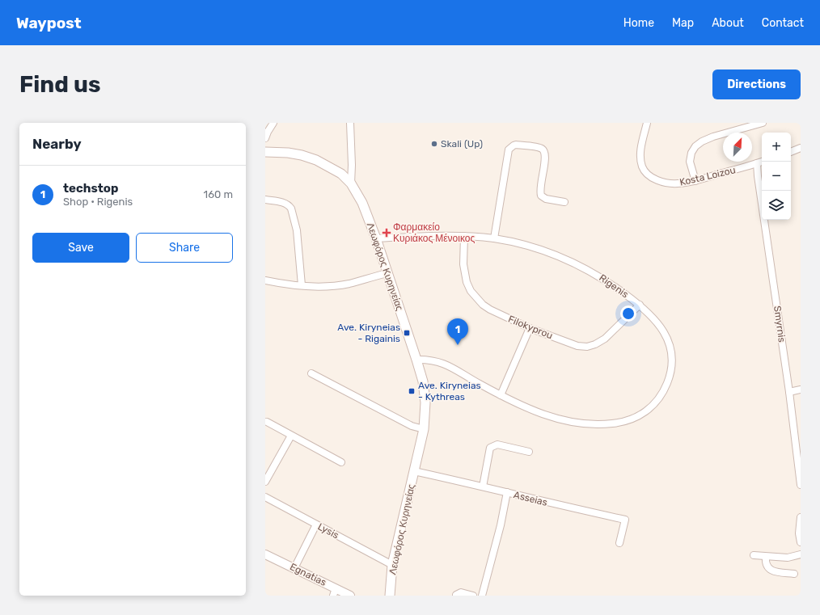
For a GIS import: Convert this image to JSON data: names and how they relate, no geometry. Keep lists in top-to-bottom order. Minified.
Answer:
{"streets":{"main road":["Λεωφόρος Κυρηνείας"],"street":["Kosta Loizou","Rigenis","Smyrnis","Filokyprou","Asseias","Lysis","Egnatias"]},"crossings":[["Kosta Loizou","Smyrnis"],["Λεωφόρος Κυρηνείας","Rigenis"],["Λεωφόρος Κυρηνείας","Asseias"],["Λεωφόρος Κυρηνείας","Lysis"],["Rigenis","Filokyprou"]],"places":{"other":["Skali (Up)"],"health":["Φαρμακείο Κυριάκος Μένοικος"],"transit":["Ave. Kiryneias - Rigainis","Ave. Kiryneias - Kythreas"]},"north":"top right","page":{"header":"Waypost","nav":["Home","Map","About","Contact"],"buttons":["Directions",["Save","Share"]],"title":"Find us","heading":"Nearby","map_buttons":["+","−"],"list":[{"mark":"1","name":"techstop","note":"Shop · Rigenis","value":"160 m"}],"pins":"1"}}
